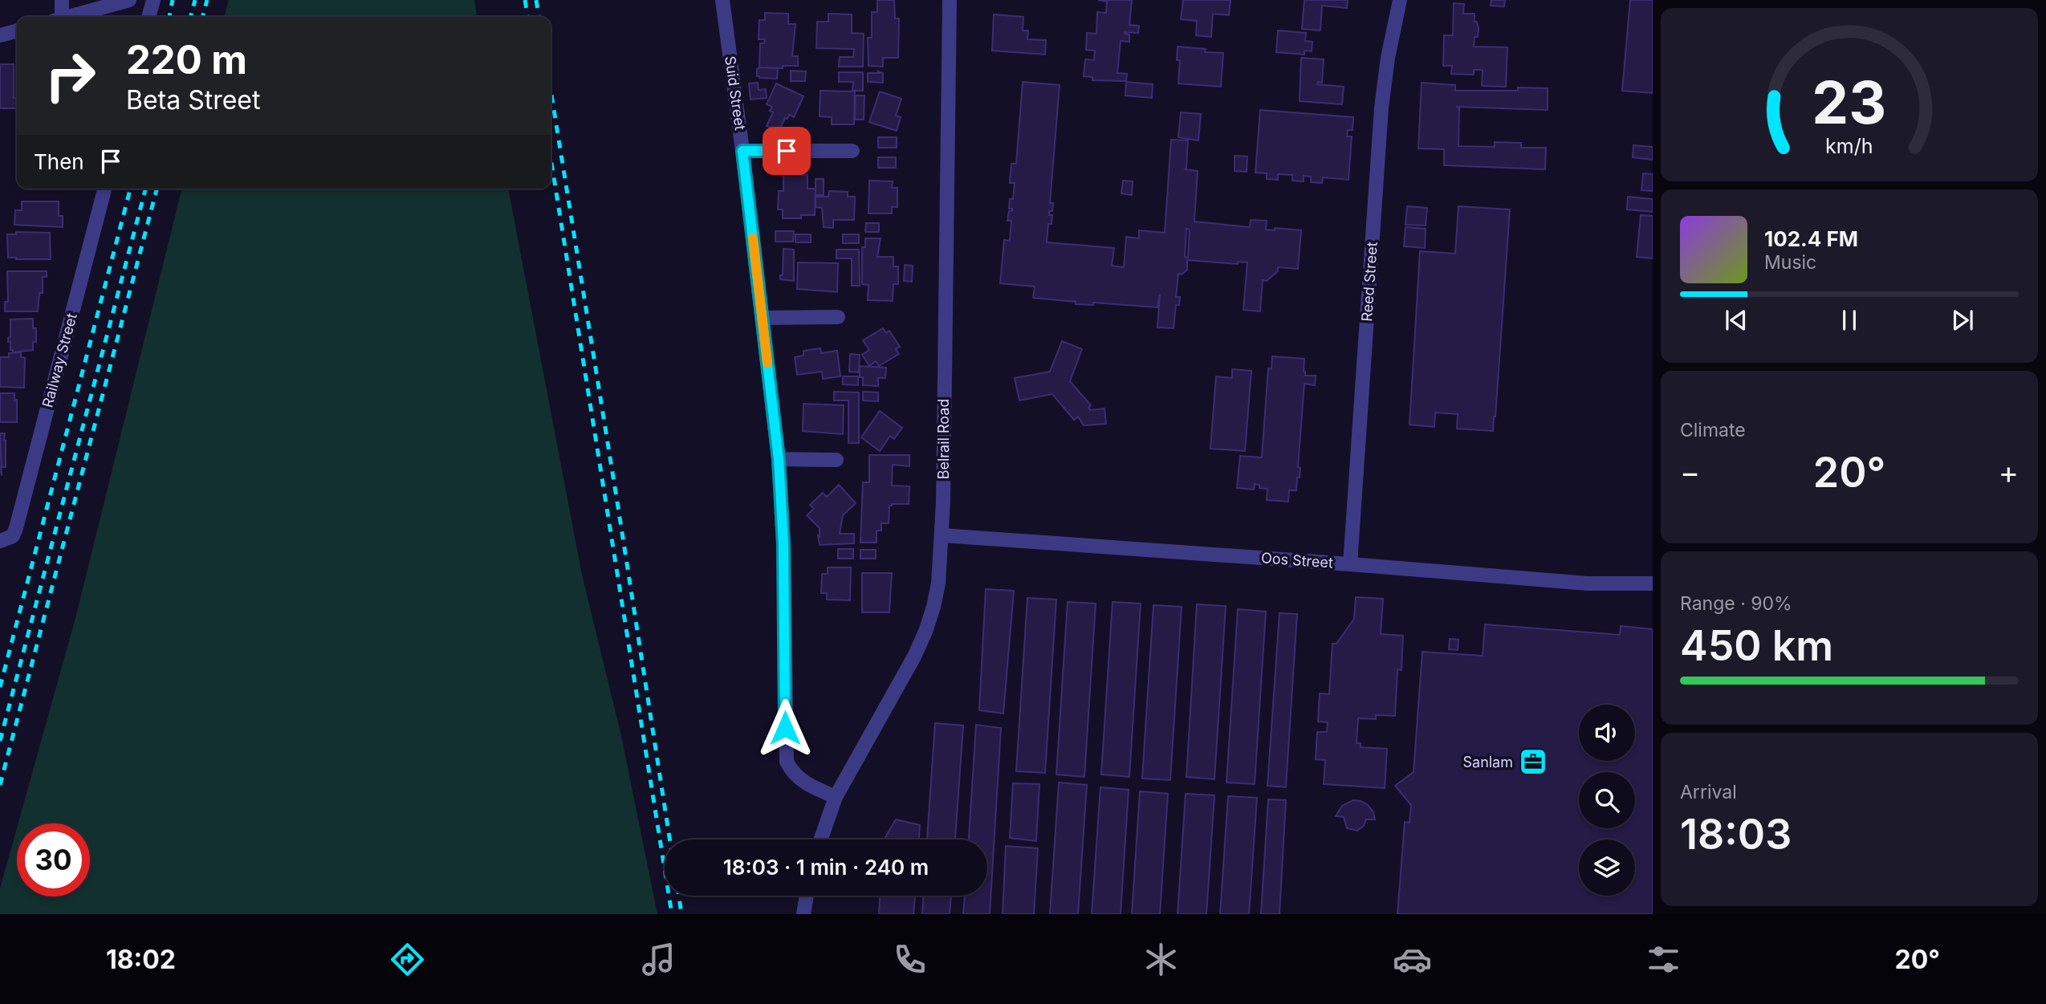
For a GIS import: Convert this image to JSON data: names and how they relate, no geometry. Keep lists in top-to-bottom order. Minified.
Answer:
{"streets":{"street":["Suid Street","Reed Street","Railway Street","Belrail Road","Oos Street"]},"crossings":[["Suid Street","Belrail Road"],["Reed Street","Oos Street"],["Belrail Road","Oos Street"]],"places":{"office":["Sanlam"]},"page":{"turn":["220 m","Beta Street"],"then":"Then","song":["102.4 FM","Music"],"tile":["Climate",["Range · 90%","450 km"],["Arrival","18:03"]],"heat":["−","20°","+"],"limit":"30","trip":"18:03 · 1 min · 240 m","tabs":["18:02","20°"],"gauge":["23","km/h"]}}
